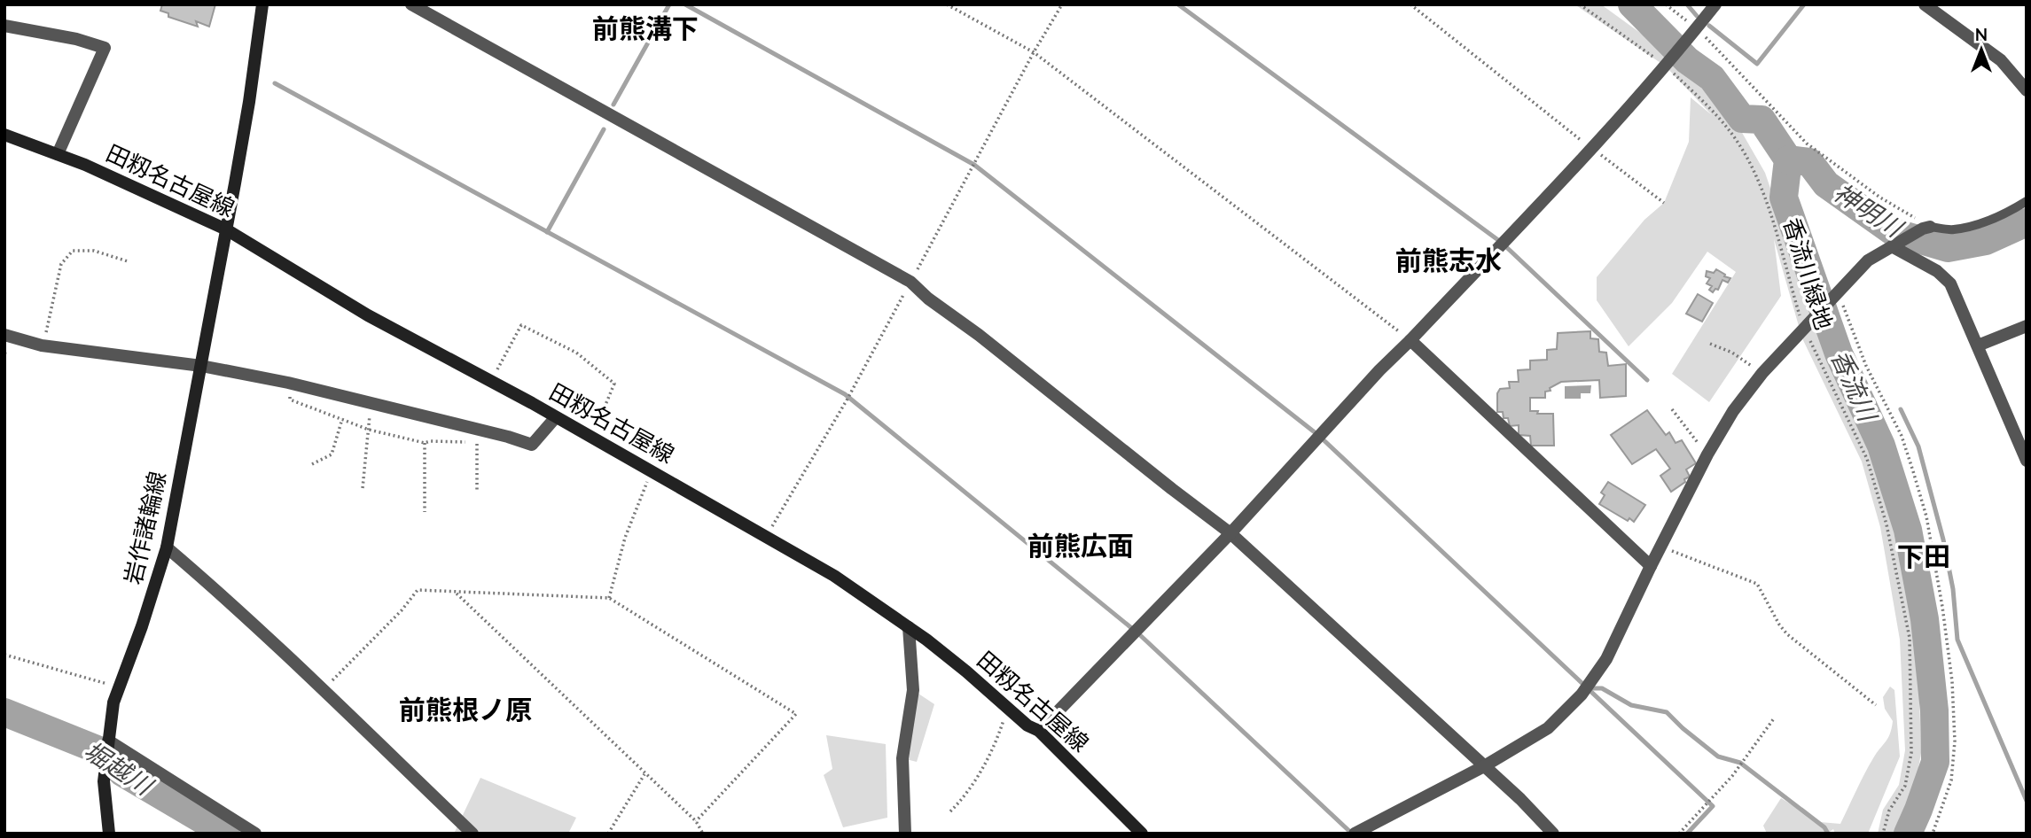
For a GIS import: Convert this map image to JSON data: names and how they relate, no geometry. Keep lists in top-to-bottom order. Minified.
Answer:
{"streets":{"main road":["田籾名古屋線","岩作諸輪線"],"path":["香流川緑地"]},"crossings":[["田籾名古屋線","岩作諸輪線"]],"districts":["前熊溝下","前熊志水","前熊広面","下田","前熊根ノ原"],"water":["神明川","香流川","堀越川"],"north":"top"}
